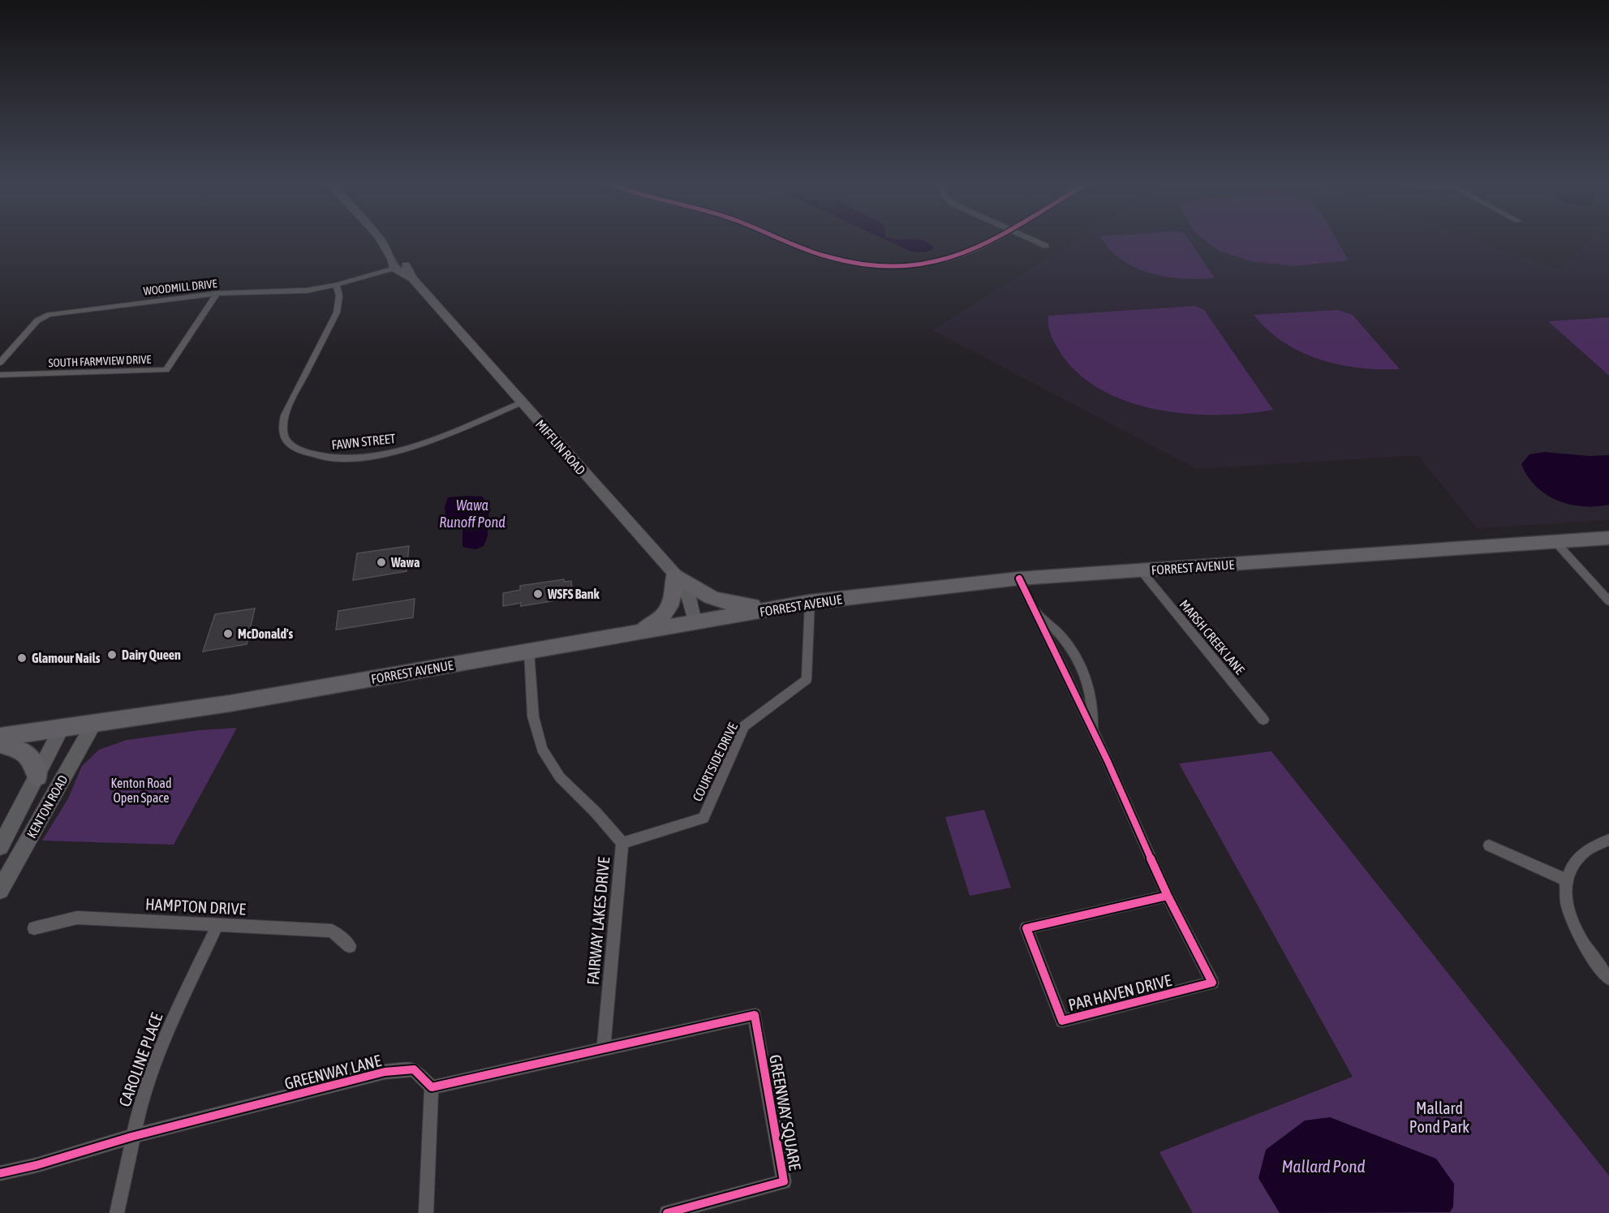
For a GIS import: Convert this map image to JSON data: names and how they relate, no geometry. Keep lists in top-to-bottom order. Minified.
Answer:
{"streets":{"highway":["FORREST AVENUE"],"main road":["MIFFLIN ROAD","KENTON ROAD"],"street":["WOODMILL DRIVE","SOUTH FARMVIEW DRIVE","FAWN STREET","MARSH CREEK LANE","COURTSIDE DRIVE","HAMPTON DRIVE","FAIRWAY LAKES DRIVE","PAR HAVEN DRIVE","CAROLINE PLACE","GREENWAY LANE","GREENWAY SQUARE"]},"crossings":[["WOODMILL DRIVE","SOUTH FARMVIEW DRIVE"],["WOODMILL DRIVE","FAWN STREET"],["WOODMILL DRIVE","MIFFLIN ROAD"],["FAWN STREET","MIFFLIN ROAD"],["MIFFLIN ROAD","FORREST AVENUE"],["FORREST AVENUE","MARSH CREEK LANE"],["FORREST AVENUE","COURTSIDE DRIVE"],["FORREST AVENUE","KENTON ROAD"],["FORREST AVENUE","FAIRWAY LAKES DRIVE"],["FORREST AVENUE","PAR HAVEN DRIVE"],["COURTSIDE DRIVE","FAIRWAY LAKES DRIVE"],["HAMPTON DRIVE","CAROLINE PLACE"],["FAIRWAY LAKES DRIVE","GREENWAY SQUARE"],["CAROLINE PLACE","GREENWAY LANE"]],"water":["Wawa Runoff Pond","Mallard Pond"],"parks":["Kenton Road Open Space","Mallard Pond Park"],"places":["Wawa","WSFS Bank","McDonald's","Dairy Queen","Glamour Nails"]}
